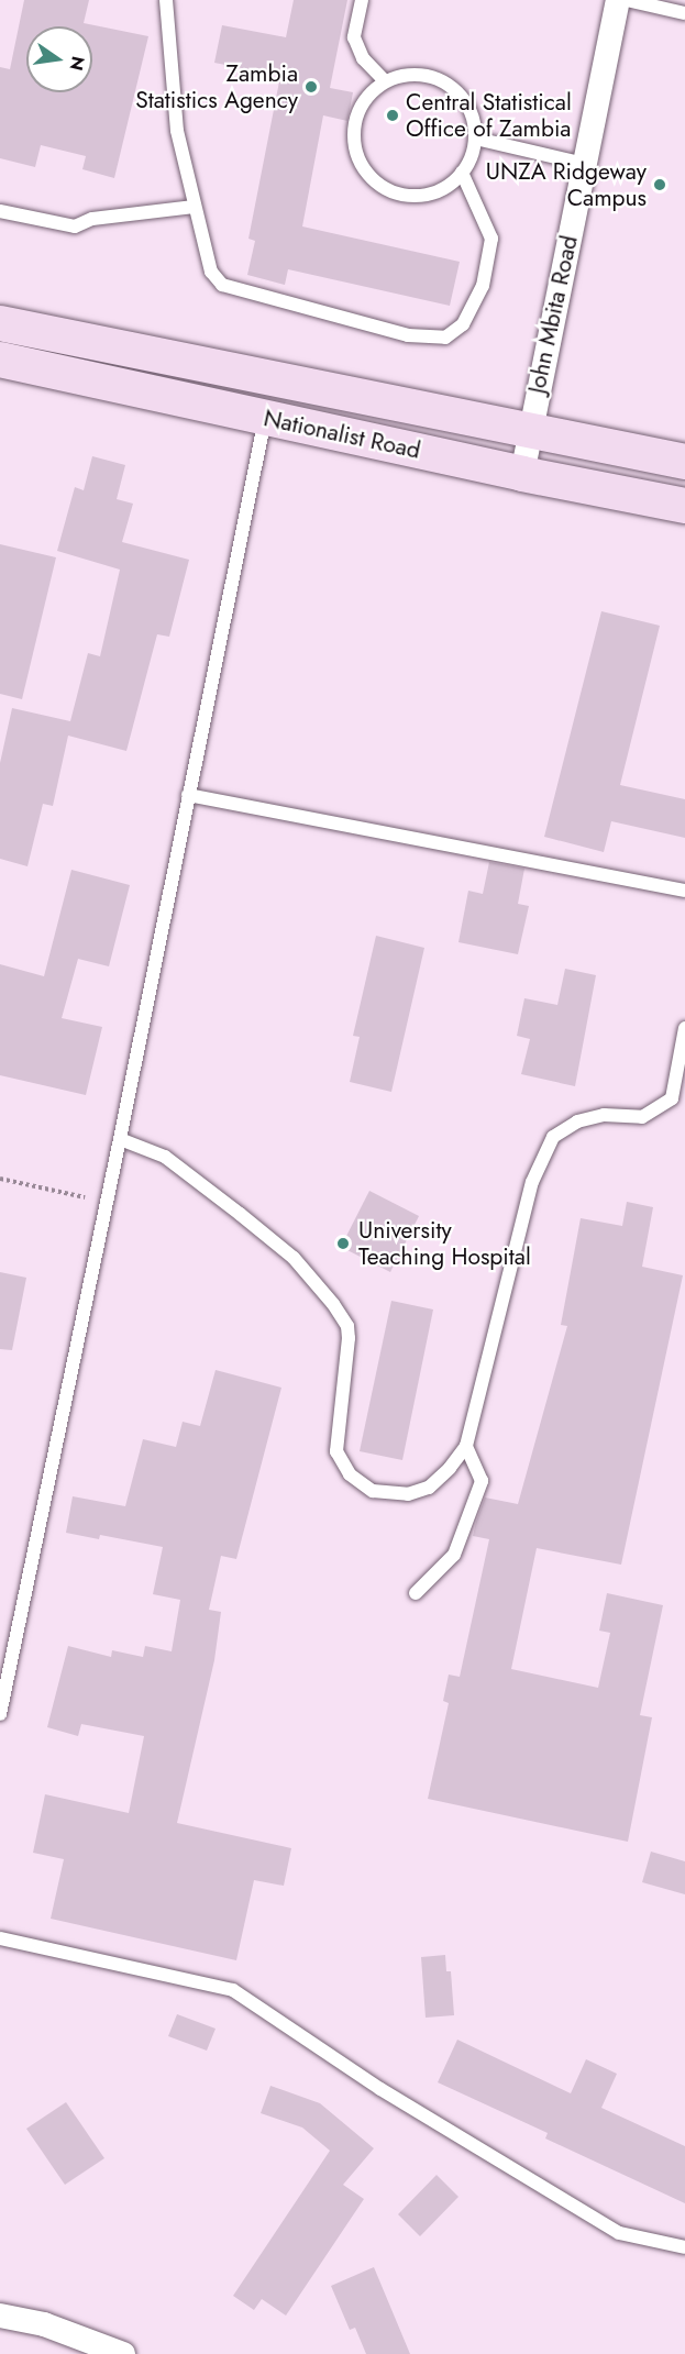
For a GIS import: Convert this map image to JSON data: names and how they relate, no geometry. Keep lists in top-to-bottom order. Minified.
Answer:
{"streets":{"main road":["Nationalist Road"],"street":["John Mbita Road"]},"crossings":[["John Mbita Road","Nationalist Road"]],"places":["Zambia Statistics Agency","Central Statistical Office of Zambia","UNZA Ridgeway Campus","University Teaching Hospital"],"north":"right"}
